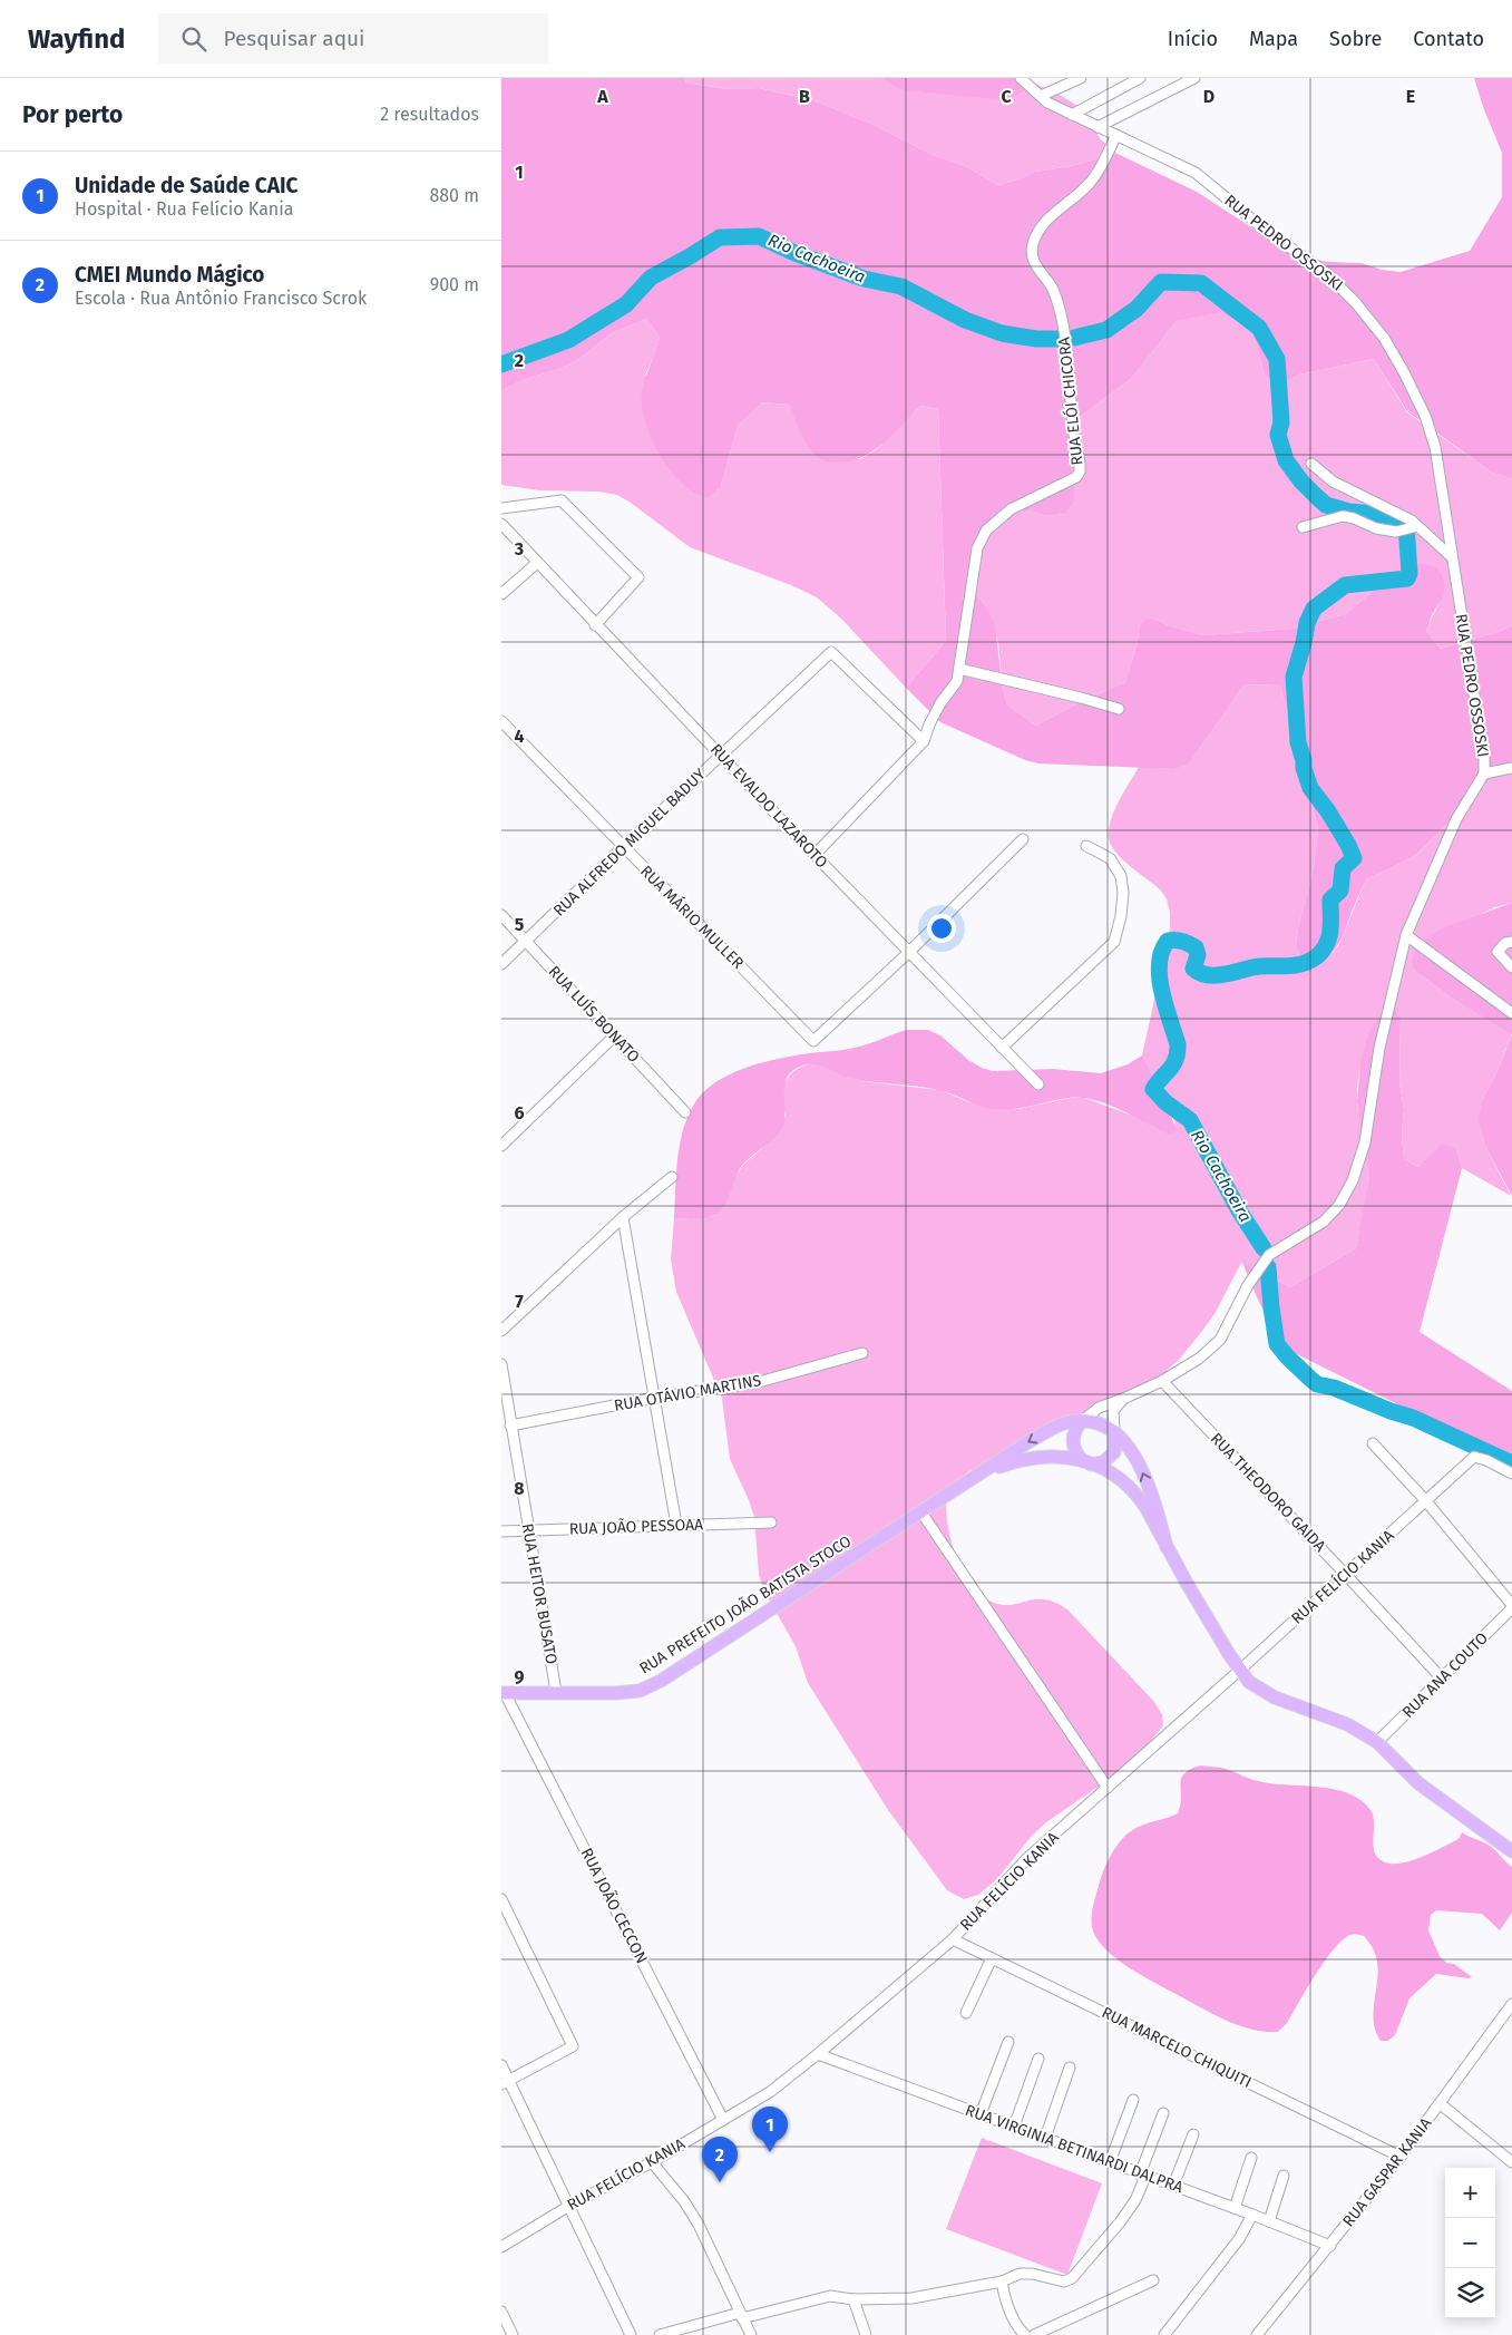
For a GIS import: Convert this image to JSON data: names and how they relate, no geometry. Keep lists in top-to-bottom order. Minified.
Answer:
{"streets":{"main road":["RUA PREFEITO JOÃO BATISTA STOCO"],"street":["RUA PEDRO OSSOSKI","RUA ELÓI CHICORA","RUA EVALDO LAZAROTO","RUA ALFREDO MIGUEL BADUY","RUA MÁRIO MULLER","RUA LUÍS BONATO","RUA OTÁVIO MARTINS","RUA THEODORO GAIDA","RUA JOÃO PESSOAA","RUA FELÍCIO KANIA","RUA HEITOR BUSATO","RUA ANA COUTO","RUA JOÃO CECCON","RUA MARCELO CHIQUITI","RUA VIRGINIA BETINARDI DALPRA","RUA GASPAR KANIA"]},"crossings":[["RUA PEDRO OSSOSKI","RUA ELÓI CHICORA"],["RUA PEDRO OSSOSKI","RUA THEODORO GAIDA"],["RUA PEDRO OSSOSKI","RUA PREFEITO JOÃO BATISTA STOCO"],["RUA ELÓI CHICORA","RUA ALFREDO MIGUEL BADUY"],["RUA EVALDO LAZAROTO","RUA ALFREDO MIGUEL BADUY"],["RUA EVALDO LAZAROTO","RUA MÁRIO MULLER"],["RUA ALFREDO MIGUEL BADUY","RUA MÁRIO MULLER"],["RUA ALFREDO MIGUEL BADUY","RUA LUÍS BONATO"],["RUA OTÁVIO MARTINS","RUA HEITOR BUSATO"],["RUA THEODORO GAIDA","RUA FELÍCIO KANIA"],["RUA THEODORO GAIDA","RUA ANA COUTO"],["RUA JOÃO PESSOAA","RUA HEITOR BUSATO"],["RUA FELÍCIO KANIA","RUA PREFEITO JOÃO BATISTA STOCO"],["RUA FELÍCIO KANIA","RUA JOÃO CECCON"],["RUA FELÍCIO KANIA","RUA MARCELO CHIQUITI"],["RUA FELÍCIO KANIA","RUA VIRGINIA BETINARDI DALPRA"],["RUA HEITOR BUSATO","RUA PREFEITO JOÃO BATISTA STOCO"],["RUA PREFEITO JOÃO BATISTA STOCO","RUA ANA COUTO"],["RUA PREFEITO JOÃO BATISTA STOCO","RUA JOÃO CECCON"],["RUA MARCELO CHIQUITI","RUA GASPAR KANIA"],["RUA VIRGINIA BETINARDI DALPRA","RUA GASPAR KANIA"]],"water":["Rio Cachoeira"],"page":{"header":"Wayfind","search":"Pesquisar aqui","nav":["Início","Mapa","Sobre","Contato"],"heading":["Por perto","2 resultados"],"list":[{"mark":"1","name":"Unidade de Saúde CAIC","note":"Hospital · Rua Felício Kania","value":"880 m"},{"mark":"2","name":"CMEI Mundo Mágico","note":"Escola · Rua Antônio Francisco Scrok","value":"900 m"}],"pins":["1","2"],"map_buttons":["+","−"]},"grid":{"columns":["A","B","C","D","E"],"rows":["1","2","3","4","5","6","7","8","9"]}}
